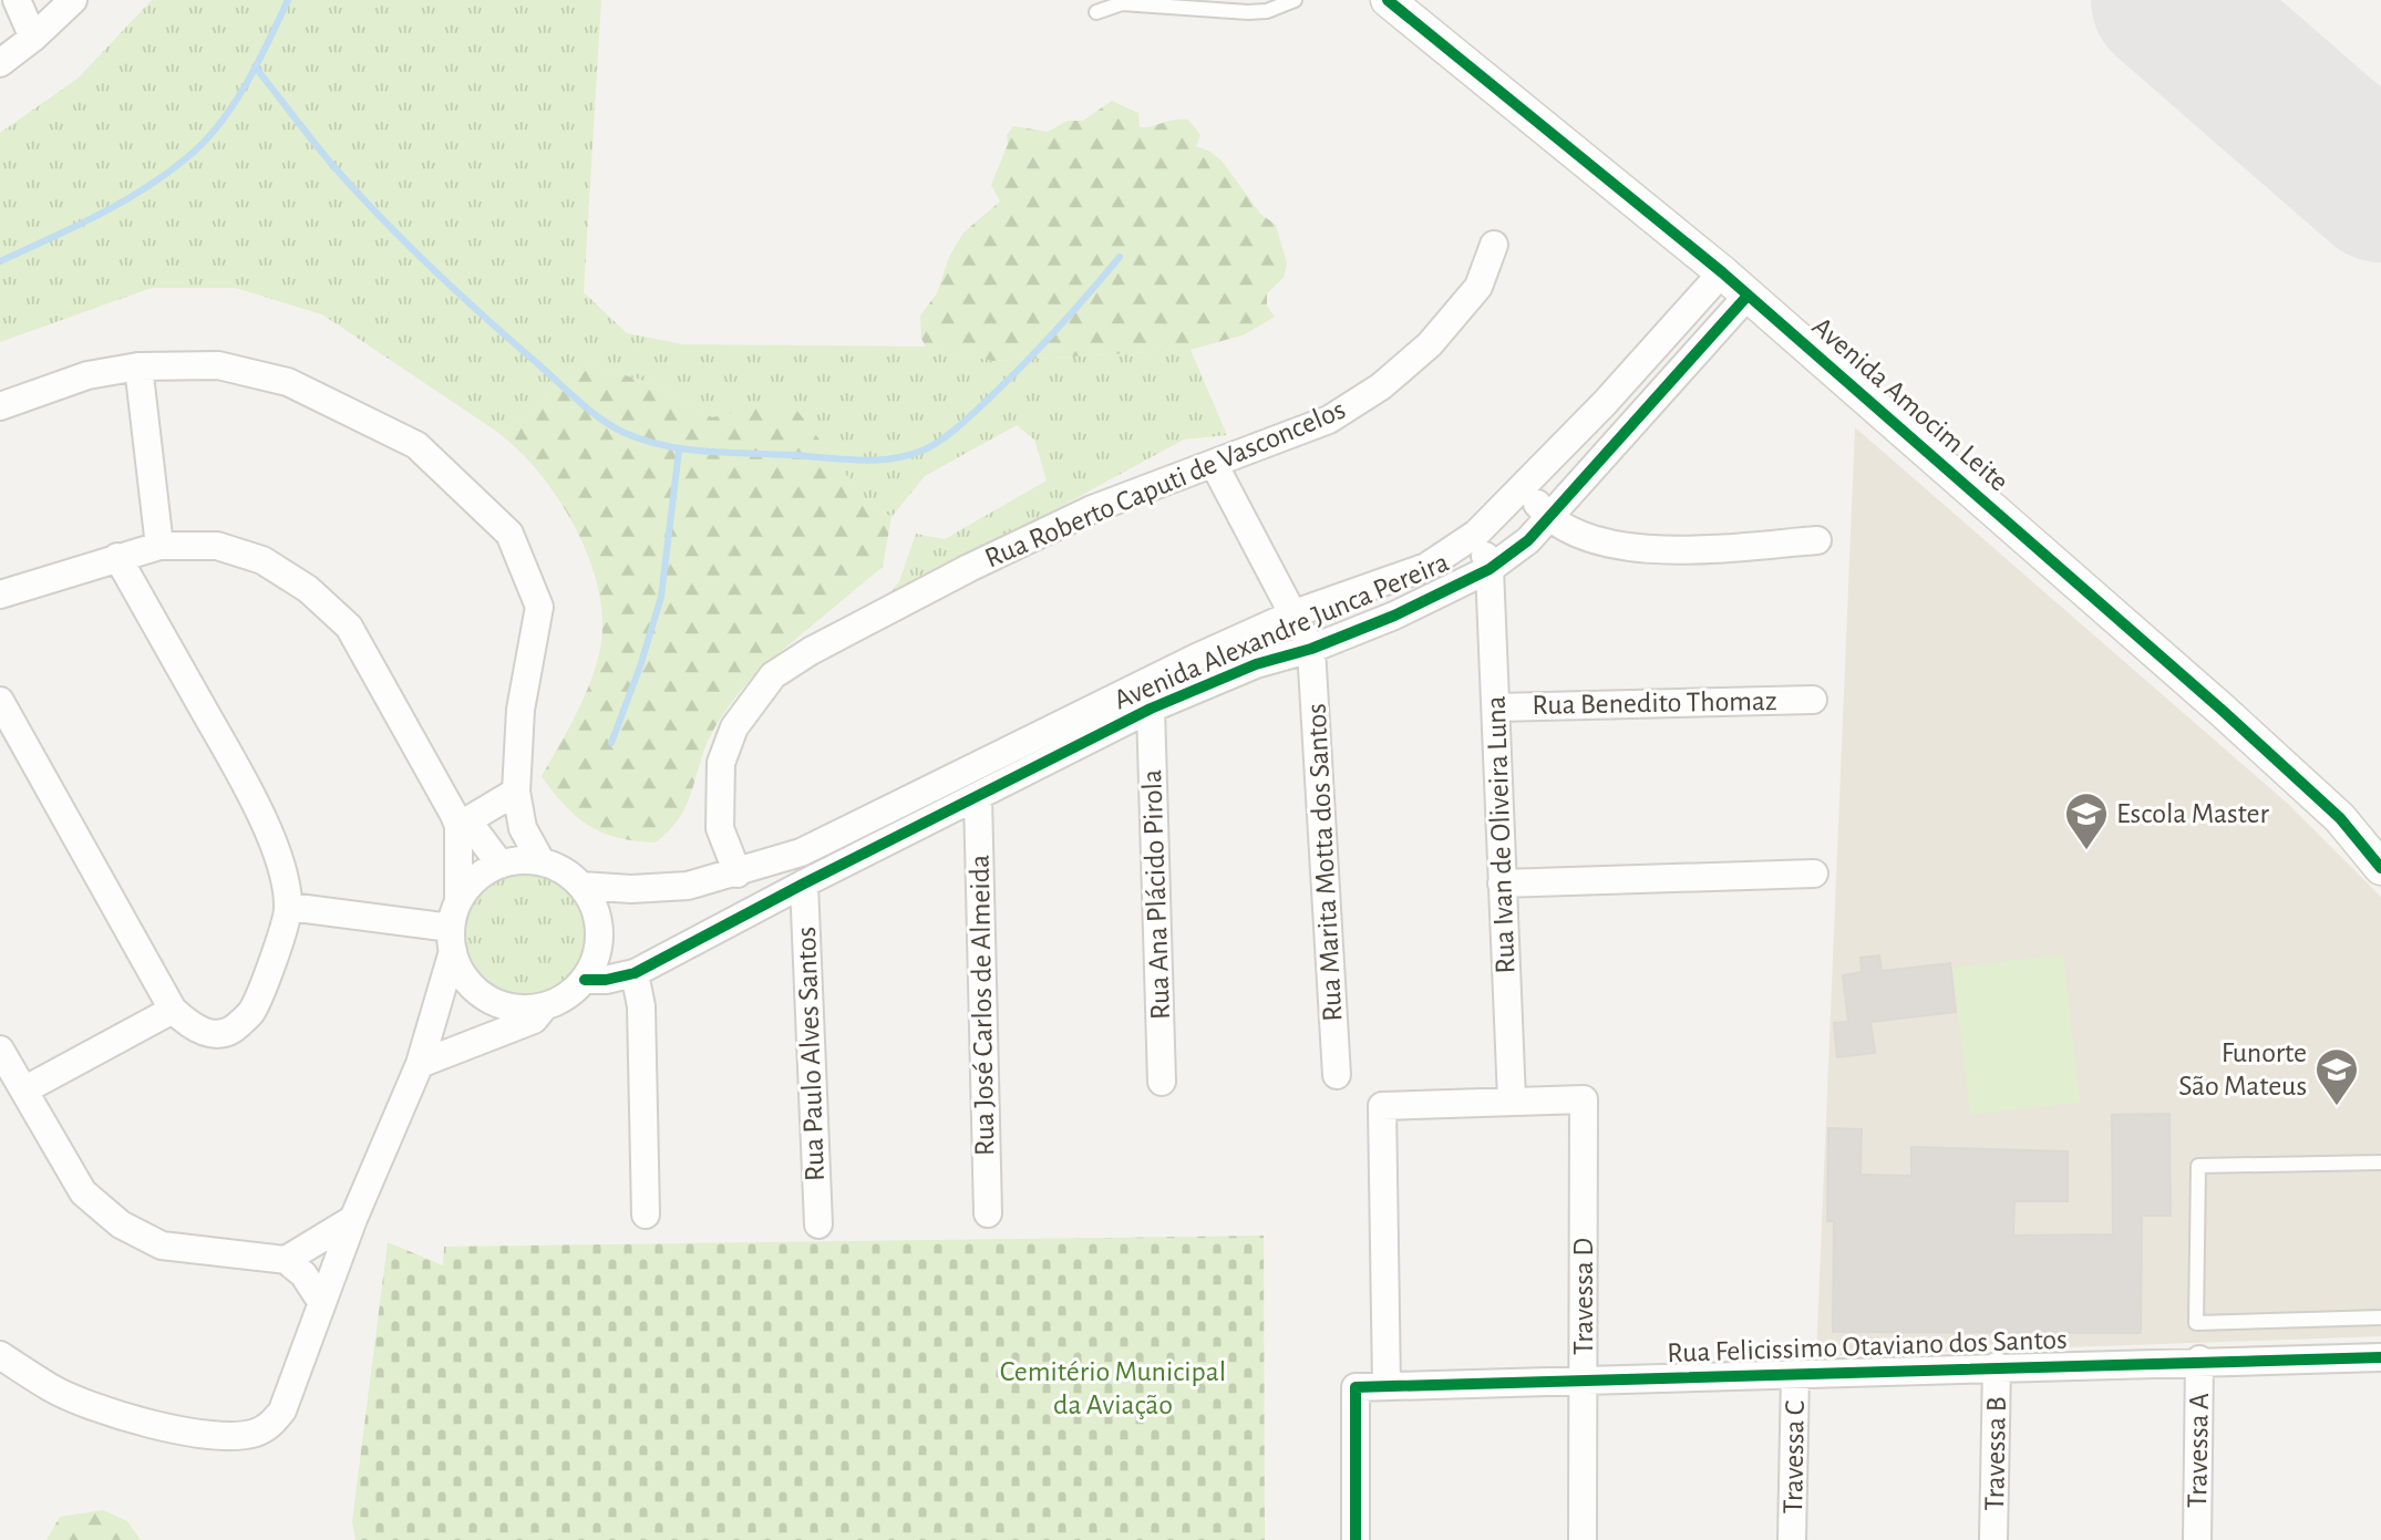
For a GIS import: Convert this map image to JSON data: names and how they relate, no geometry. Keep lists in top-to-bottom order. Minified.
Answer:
{"streets":{"street":["Avenida Amocim Leite","Rua Roberto Caputi de Vasconcelos","Avenida Alexandre Junca Pereira","Rua Benedito Thomaz","Rua Ivan de Oliveira Luna","Rua Marita Motta dos Santos","Rua Ana Plácido Pirola","Rua José Carlos de Almeida","Rua Paulo Alves Santos","Travessa D","Rua Felicissimo Otaviano dos Santos","Travessa A","Travessa B","Travessa C"]},"crossings":[["Avenida Amocim Leite","Avenida Alexandre Junca Pereira"],["Rua Roberto Caputi de Vasconcelos","Avenida Alexandre Junca Pereira"],["Avenida Alexandre Junca Pereira","Rua Ivan de Oliveira Luna"],["Avenida Alexandre Junca Pereira","Rua Marita Motta dos Santos"],["Avenida Alexandre Junca Pereira","Rua Ana Plácido Pirola"],["Avenida Alexandre Junca Pereira","Rua José Carlos de Almeida"],["Avenida Alexandre Junca Pereira","Rua Paulo Alves Santos"],["Rua Benedito Thomaz","Rua Ivan de Oliveira Luna"],["Rua Ivan de Oliveira Luna","Travessa D"],["Travessa D","Rua Felicissimo Otaviano dos Santos"],["Rua Felicissimo Otaviano dos Santos","Travessa A"],["Rua Felicissimo Otaviano dos Santos","Travessa B"],["Rua Felicissimo Otaviano dos Santos","Travessa C"]],"parks":["Cemitério Municipal da Aviação"],"places":{"school or university":["Escola Master","Funorte São Mateus"]}}
